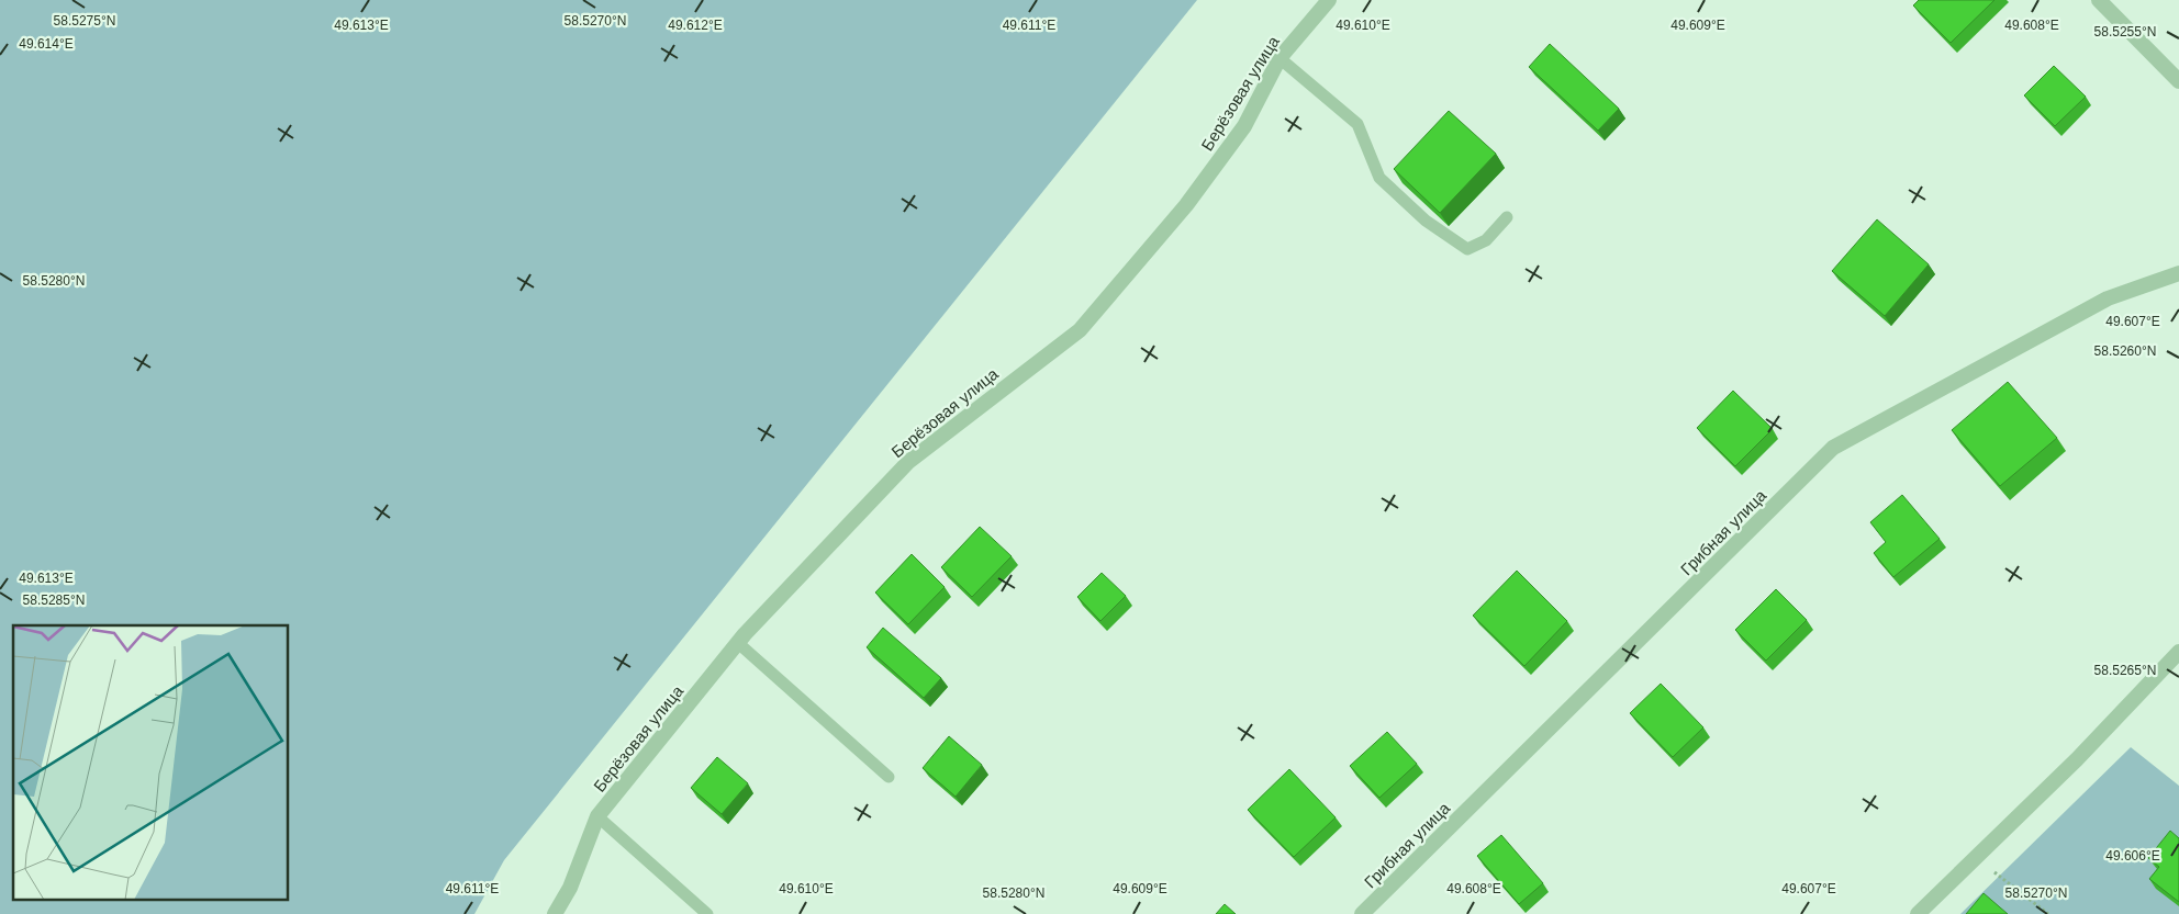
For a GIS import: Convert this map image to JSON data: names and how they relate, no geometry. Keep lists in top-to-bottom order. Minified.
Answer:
{"streets":{"street":["Берёзовая улица","Грибная улица"]},"coordinates":["58.5275°N","58.5270°N","49.613°E","49.612°E","49.611°E","49.610°E","49.609°E","49.608°E","58.5255°N","49.614°E","58.5280°N","49.607°E","58.5260°N","58.5285°N","58.5265°N","49.606°E"]}
